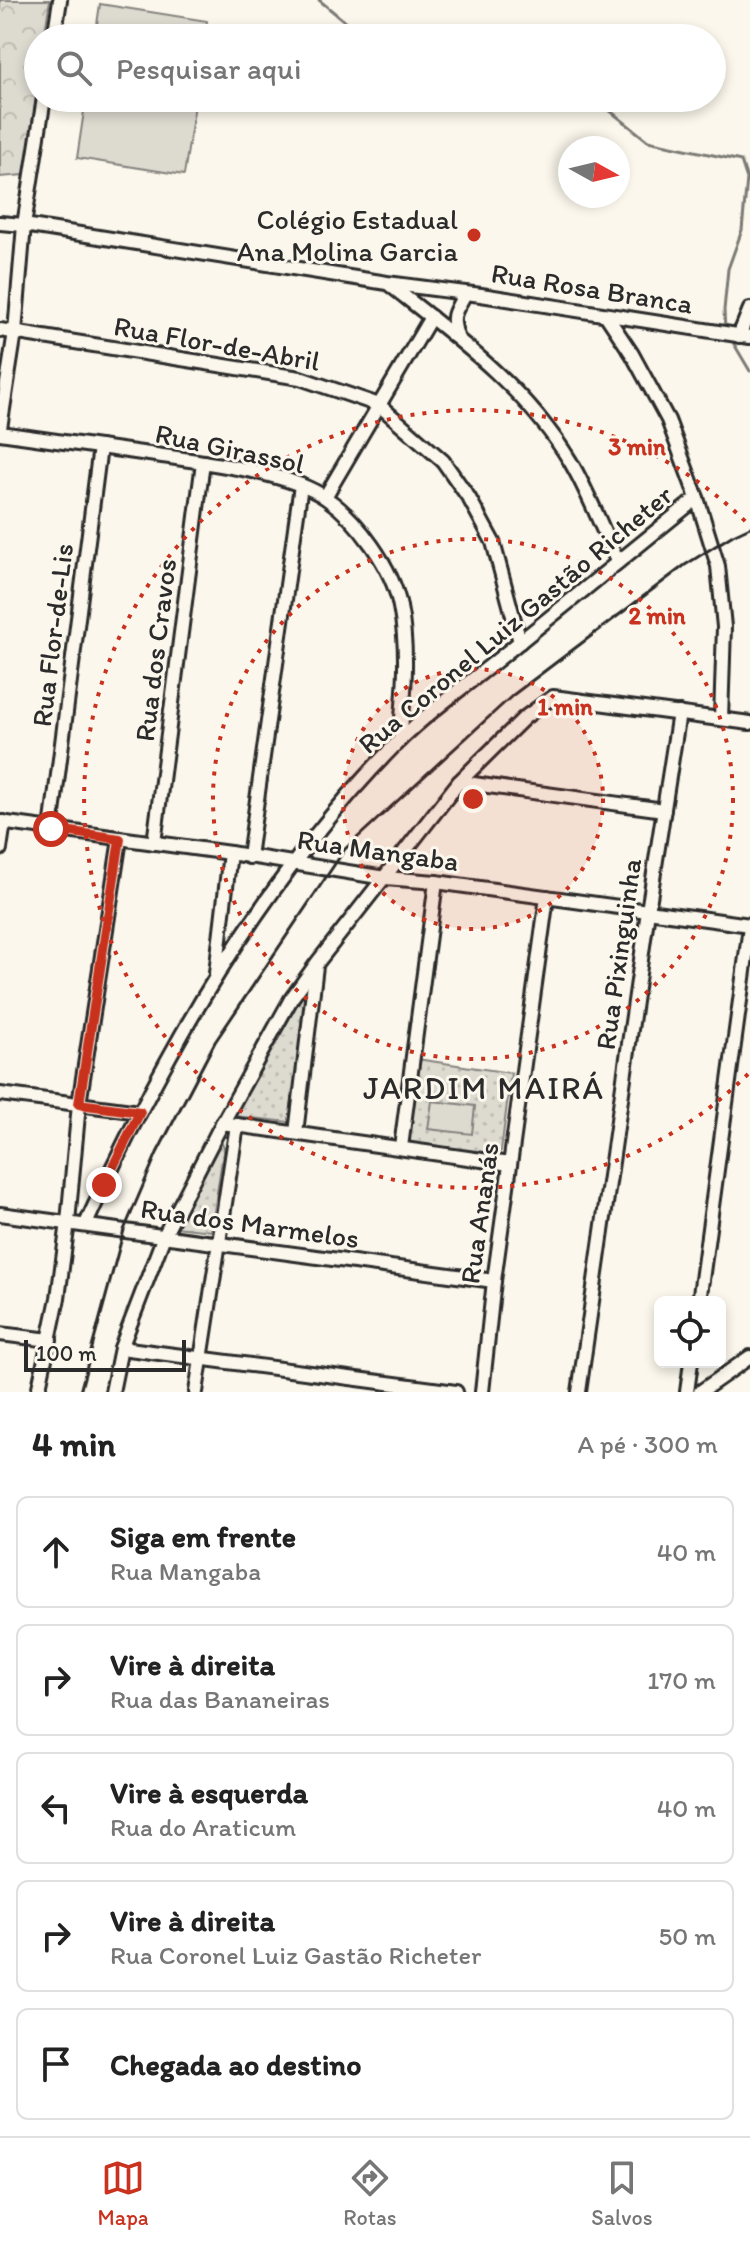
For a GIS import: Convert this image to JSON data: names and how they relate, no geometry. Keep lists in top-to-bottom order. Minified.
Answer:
{"streets":{"street":["Rua Rosa Branca","Rua Flor-de-Abril","Rua Girassol","Rua Coronel Luiz Gastão Richeter","Rua Flor-de-Lis","Rua dos Cravos","Rua Mangaba","Rua Pixinguinha","Rua Ananás","Rua dos Marmelos"]},"crossings":[["Rua Flor-de-Abril","Rua Coronel Luiz Gastão Richeter"],["Rua Girassol","Rua Coronel Luiz Gastão Richeter"],["Rua Girassol","Rua Flor-de-Lis"],["Rua Girassol","Rua dos Cravos"],["Rua Coronel Luiz Gastão Richeter","Rua Mangaba"],["Rua Coronel Luiz Gastão Richeter","Rua dos Marmelos"],["Rua Flor-de-Lis","Rua Mangaba"],["Rua dos Cravos","Rua Mangaba"],["Rua Mangaba","Rua Pixinguinha"],["Rua Mangaba","Rua Ananás"],["Rua Ananás","Rua dos Marmelos"]],"districts":["JARDIM MAIRÁ"],"places":["Colégio Estadual Ana Molina Garcia"],"scale_bar":"100 m","north":"right","page":{"search":"Pesquisar aqui","scale":"100 m","heading":["4 min","A pé · 300 m"],"list":[["Siga em frente","Rua Mangaba","40 m"],["Vire à direita","Rua das Bananeiras","170 m"],["Vire à esquerda","Rua do Araticum","40 m"],["Vire à direita","Rua Coronel Luiz Gastão Richeter","50 m"],"Chegada ao destino"],"nav":["Mapa","Rotas","Salvos"]},"rings":["3 min","2 min","1 min"]}
